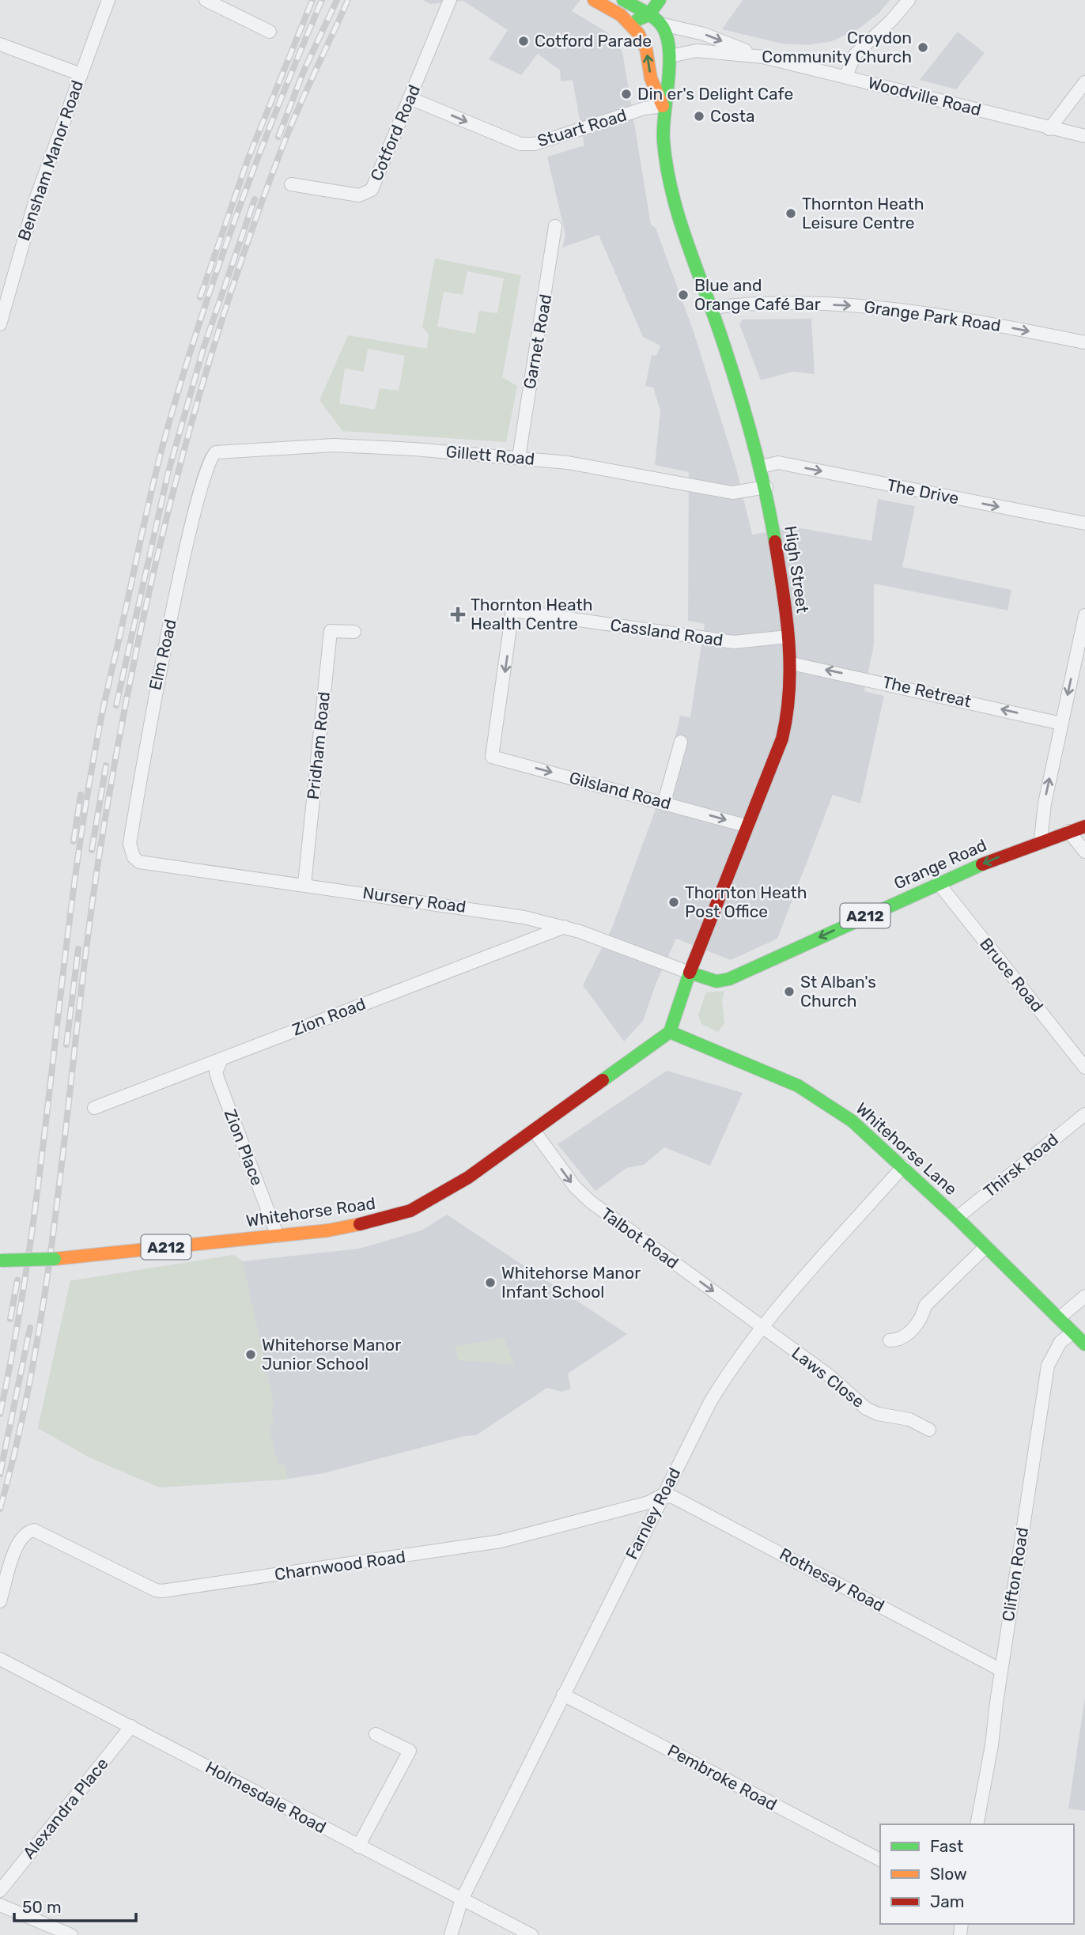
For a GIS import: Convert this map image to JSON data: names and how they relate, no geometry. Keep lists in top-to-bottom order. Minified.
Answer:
{"streets":{"main road":["High Street","Grange Road","A212","Whitehorse Lane","Whitehorse Road"],"street":["Woodville Road","Stuart Road","Cotford Road","Bensham Manor Road","Grange Park Road","Garnet Road","Gillett Road","The Drive","Cassland Road","Elm Road","The Retreat","Pridham Road","Gilsland Road","Nursery Road","Bruce Road","Zion Road","Zion Place","Thirsk Road","Talbot Road","Laws Close","Farnley Road","Charnwood Road","Clifton Road","Rothesay Road","Pembroke Road","Holmesdale Road","Alexandra Place"]},"crossings":[["Woodville Road","High Street"],["Stuart Road","Cotford Road"],["Stuart Road","High Street"],["Grange Park Road","High Street"],["Garnet Road","Gillett Road"],["Gillett Road","High Street"],["Gillett Road","Elm Road"],["The Drive","High Street"],["High Street","Cassland Road"],["High Street","The Retreat"],["High Street","Gilsland Road"],["High Street","Grange Road"],["High Street","Nursery Road"],["High Street","Whitehorse Lane"],["High Street","Whitehorse Road"],["Cassland Road","Gilsland Road"],["Elm Road","Nursery Road"],["Pridham Road","Nursery Road"],["Grange Road","Nursery Road"],["Grange Road","Bruce Road"],["Nursery Road","Zion Road"],["Zion Road","Zion Place"],["Zion Place","Whitehorse Road"],["Whitehorse Lane","Thirsk Road"],["Whitehorse Lane","Whitehorse Road"],["Whitehorse Lane","Farnley Road"],["Whitehorse Lane","Clifton Road"],["Whitehorse Road","Talbot Road"],["Talbot Road","Laws Close"],["Talbot Road","Farnley Road"],["Laws Close","Farnley Road"],["Farnley Road","Charnwood Road"],["Farnley Road","Rothesay Road"],["Farnley Road","Pembroke Road"],["Farnley Road","Holmesdale Road"],["Charnwood Road","Rothesay Road"],["Clifton Road","Rothesay Road"],["Holmesdale Road","Alexandra Place"]],"one_way":["Stuart Road","Grange Park Road","The Drive","The Retreat","Gilsland Road","Grange Road","Talbot Road"],"places":{"other":["Cotford Parade","Croydon Community Church","Din er's Delight Cafe","Costa","Thornton Heath Leisure Centre","Blue and Orange Café Bar","Thornton Heath Post Office","St Alban's Church","Whitehorse Manor Infant School","Whitehorse Manor Junior School"],"health":["Thornton Heath Health Centre"]},"legend":["Fast","Slow","Jam"],"scale_bar":"50 m"}
